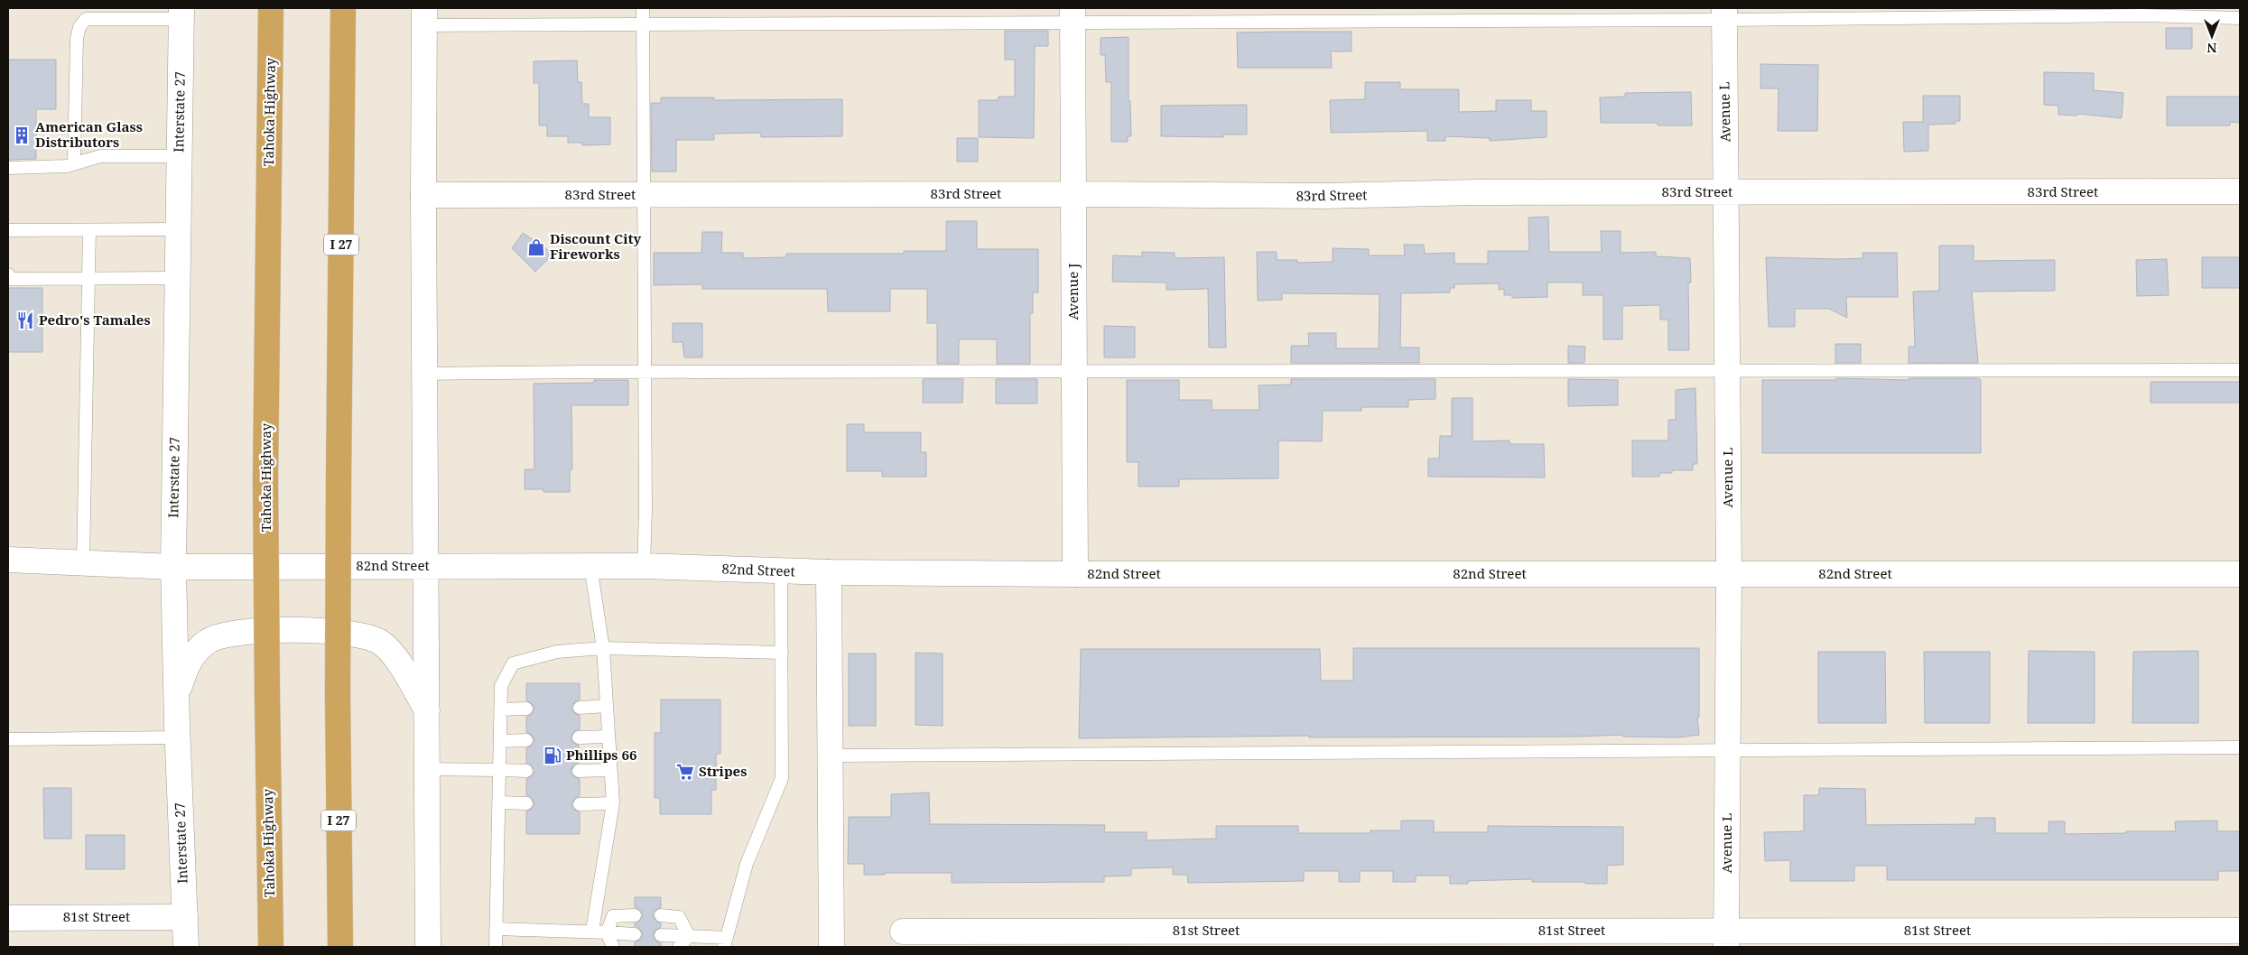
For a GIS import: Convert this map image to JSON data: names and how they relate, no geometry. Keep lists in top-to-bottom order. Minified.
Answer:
{"streets":{"highway":["Tahoka Highway","I 27"],"street":["Interstate 27","Avenue L","83rd Street","Avenue J","82nd Street","81st Street"]},"crossings":[["Interstate 27","82nd Street"],["Interstate 27","81st Street"],["Avenue L","83rd Street"],["Avenue L","82nd Street"],["Avenue L","81st Street"],["83rd Street","Avenue J"],["Avenue J","82nd Street"]],"places":{"building":["American Glass Distributors"],"shop":["Discount City Fireworks"],"restaurant":["Pedro's Tamales"],"fuel station":["Phillips 66"],"supermarket":["Stripes"]},"north":"bottom"}
